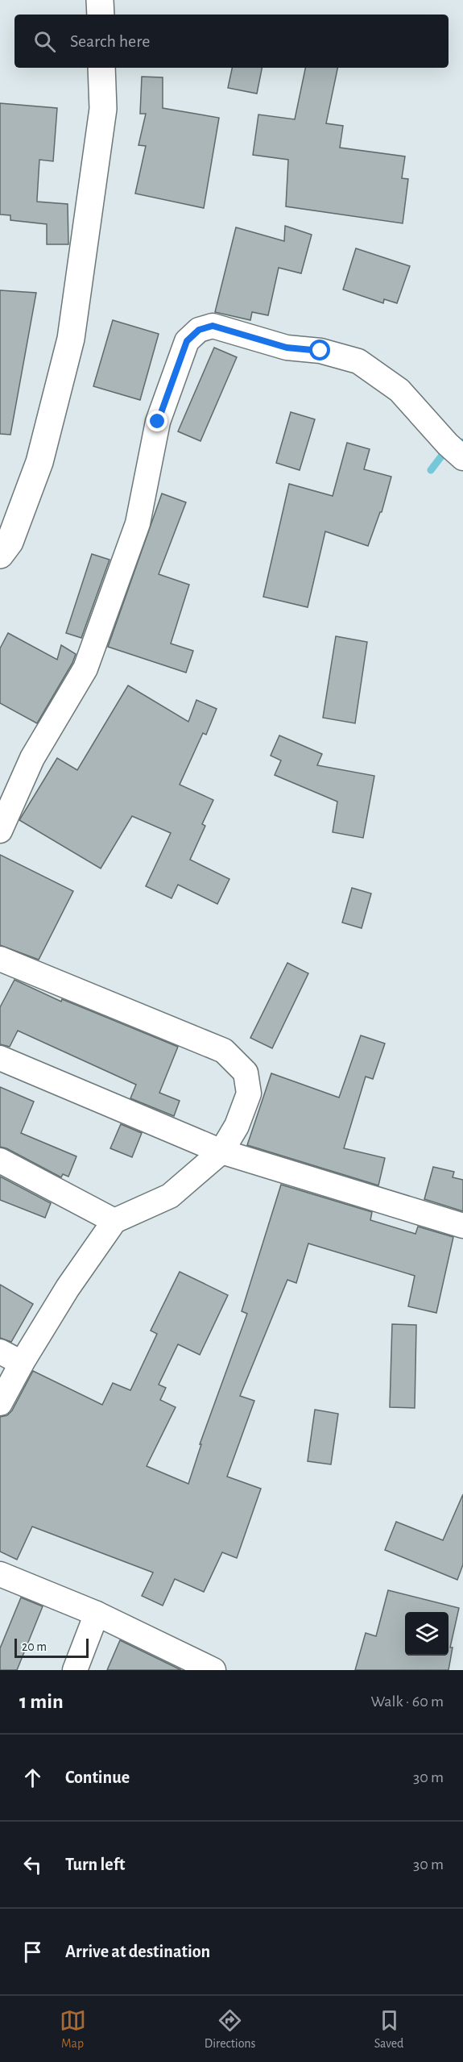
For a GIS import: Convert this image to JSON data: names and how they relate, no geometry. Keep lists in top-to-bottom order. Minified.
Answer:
{"scale_bar":"20 m","page":{"search":"Search here","scale":"20 m","heading":["1 min","Walk · 60 m"],"list":[["Continue","30 m"],["Turn left","30 m"],"Arrive at destination"],"nav":["Map","Directions","Saved"]}}
